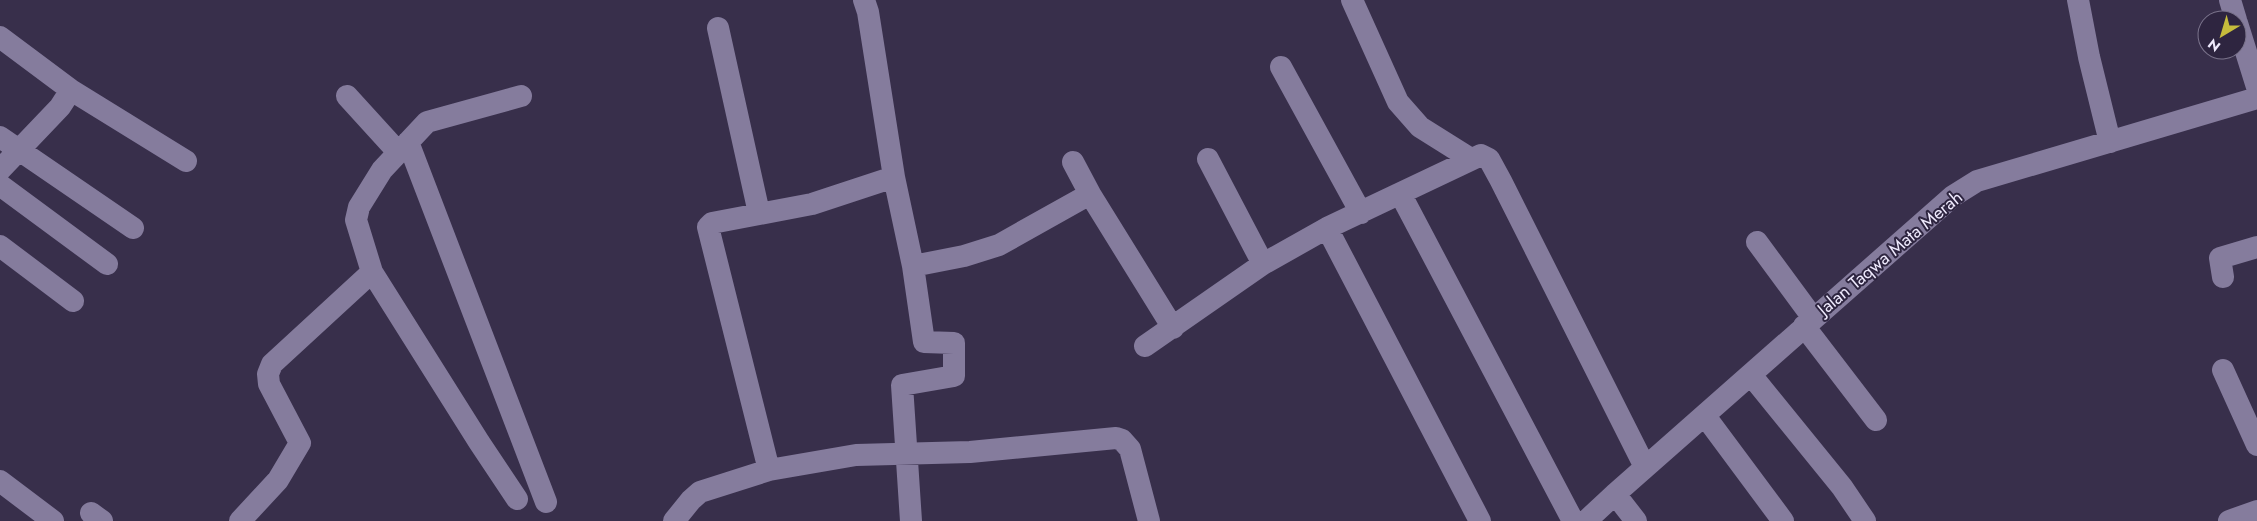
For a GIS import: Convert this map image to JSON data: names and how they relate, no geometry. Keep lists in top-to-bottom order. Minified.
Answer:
{"streets":{"street":["Jalan Taqwa Mata Merah"]},"north":"bottom left"}
